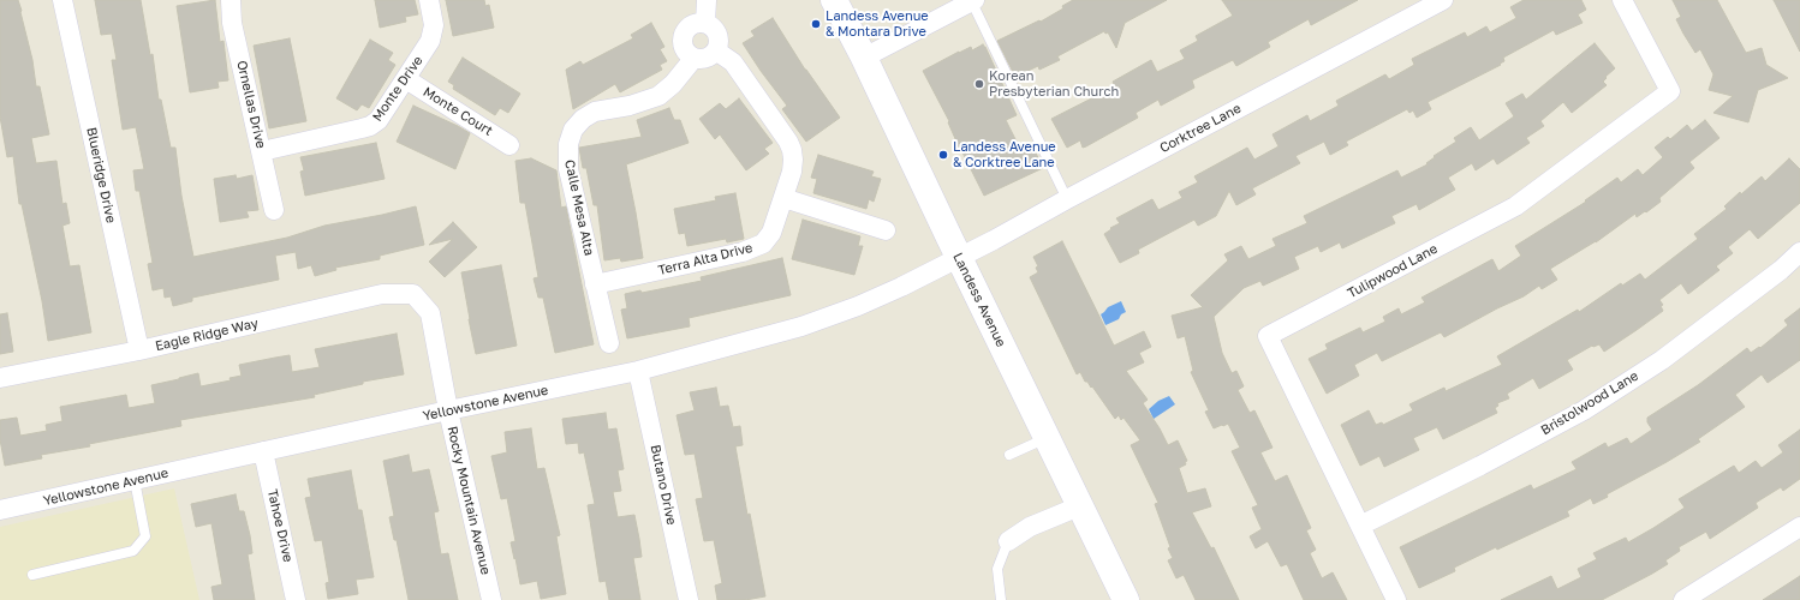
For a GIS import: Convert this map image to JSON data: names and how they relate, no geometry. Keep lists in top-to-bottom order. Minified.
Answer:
{"streets":{"main road":["Landess Avenue"],"street":["Monte Drive","Ornellas Drive","Monte Court","Corktree Lane","Blueridge Drive","Calle Mesa Alta","Terra Alta Drive","Tulipwood Lane","Eagle Ridge Way","Yellowstone Avenue","Bristolwood Lane","Butano Drive","Rocky Mountain Avenue","Tahoe Drive"]},"crossings":[["Monte Drive","Ornellas Drive"],["Monte Drive","Monte Court"],["Corktree Lane","Landess Avenue"],["Corktree Lane","Yellowstone Avenue"],["Blueridge Drive","Eagle Ridge Way"],["Calle Mesa Alta","Terra Alta Drive"],["Tulipwood Lane","Bristolwood Lane"],["Landess Avenue","Yellowstone Avenue"],["Eagle Ridge Way","Rocky Mountain Avenue"],["Yellowstone Avenue","Butano Drive"],["Yellowstone Avenue","Rocky Mountain Avenue"],["Yellowstone Avenue","Tahoe Drive"]],"places":["Landess Avenue & Montara Drive","Korean Presbyterian Church","Landess Avenue & Corktree Lane"]}
